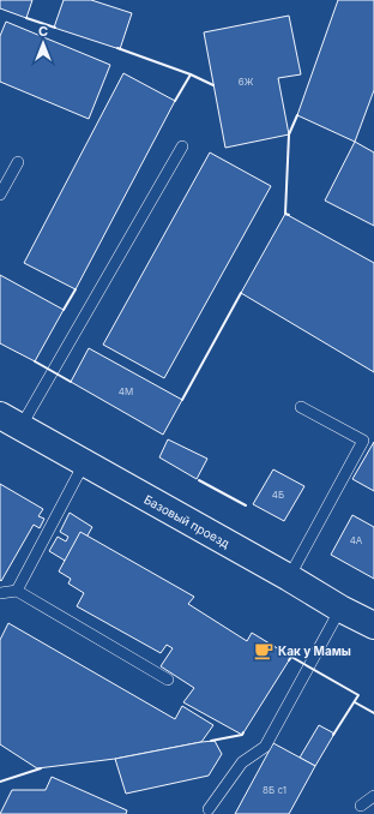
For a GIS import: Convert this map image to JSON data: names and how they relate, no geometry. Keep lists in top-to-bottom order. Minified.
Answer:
{"streets":{"street":["Базовый проезд"]},"places":{"cafe":["Как у Мамы"]},"house_numbers":["6Ж","4М","4Б","4А","8Б с1"],"north":"top"}
